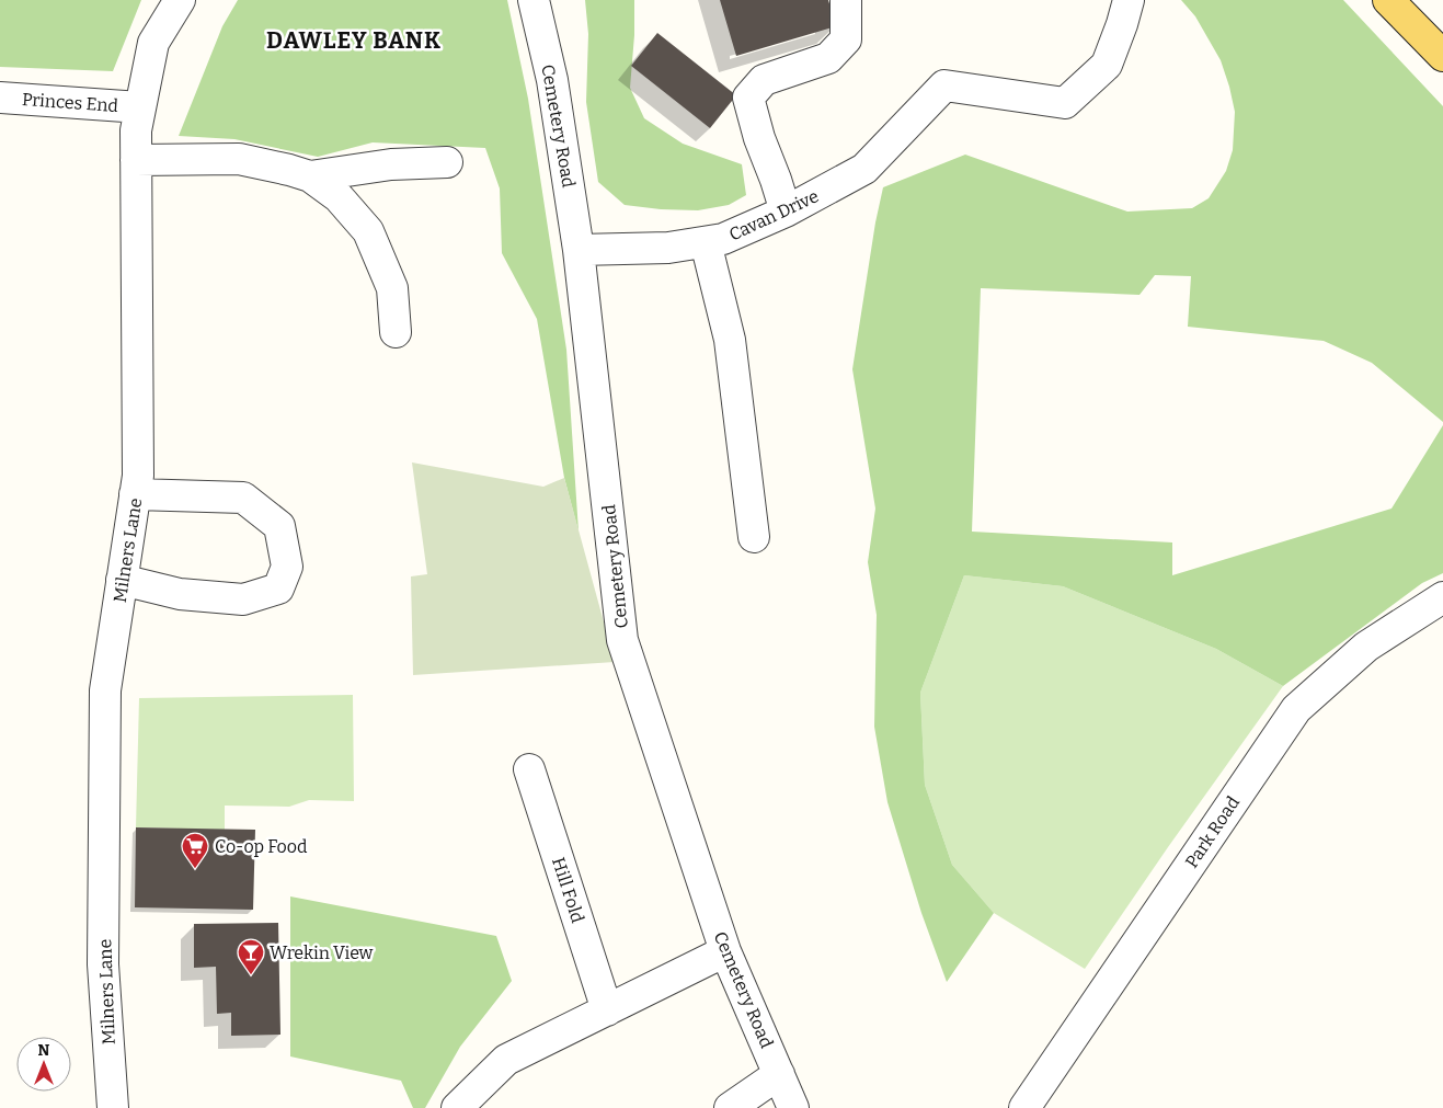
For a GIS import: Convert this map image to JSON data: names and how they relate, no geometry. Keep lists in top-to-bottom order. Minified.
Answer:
{"streets":{"street":["Princes End","Cemetery Road","Cavan Drive","Milners Lane","Park Road","Hill Fold"]},"crossings":[["Princes End","Milners Lane"],["Cemetery Road","Cavan Drive"]],"districts":["DAWLEY BANK"],"places":{"supermarket":["Co-op Food"],"bar":["Wrekin View"]},"north":"top"}
